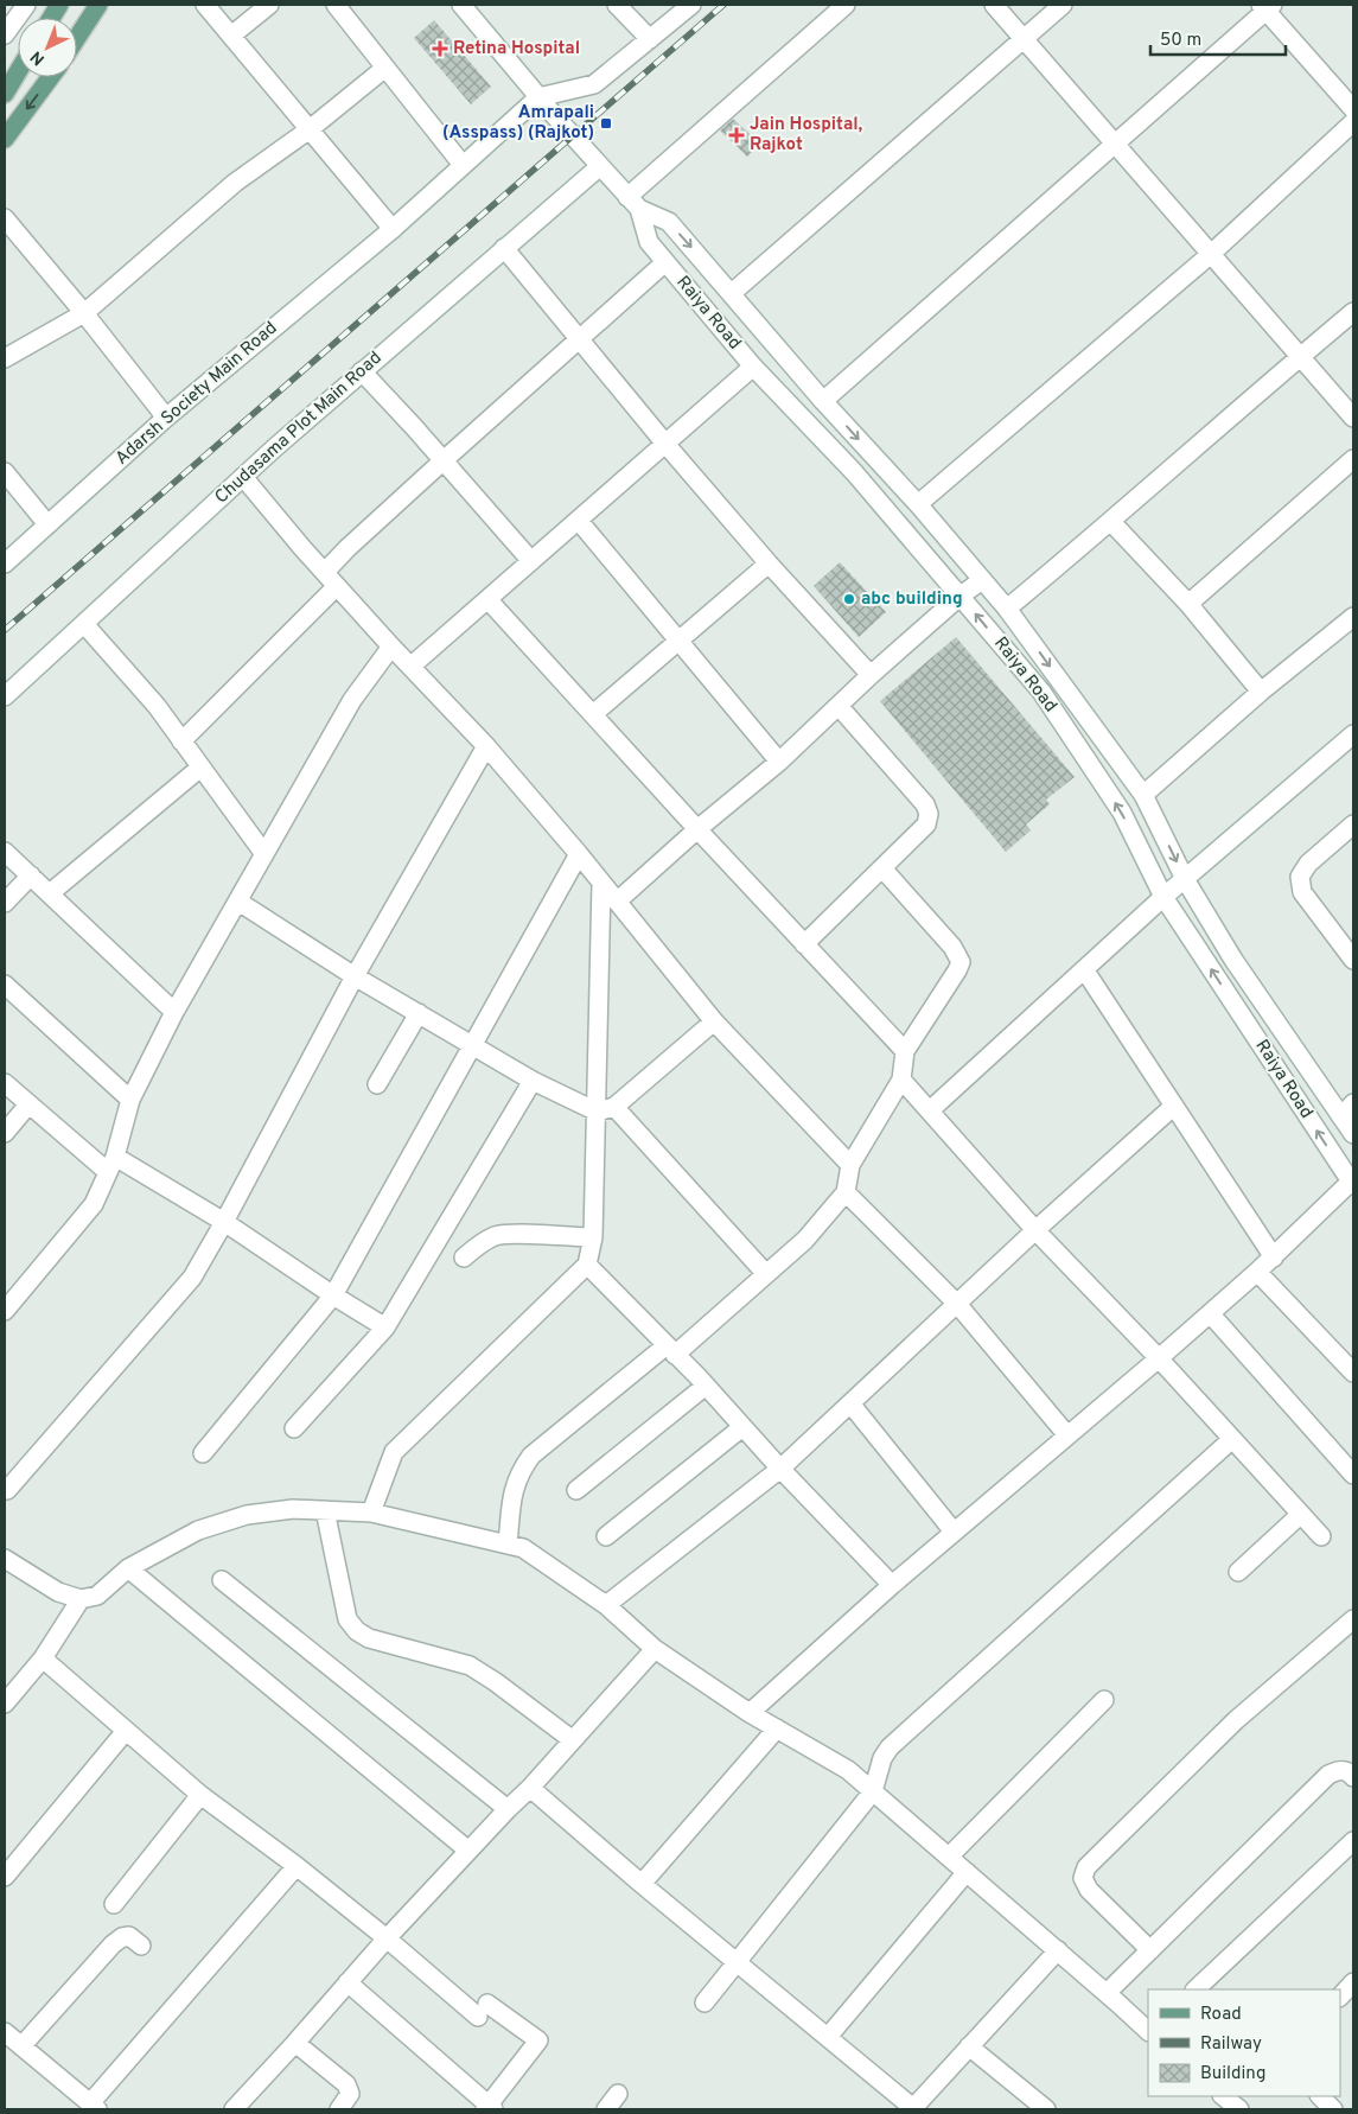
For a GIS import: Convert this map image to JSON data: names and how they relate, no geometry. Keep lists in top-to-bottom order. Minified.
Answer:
{"streets":{"street":["Raiya Road","Adarsh Society Main Road","Chudasama Plot Main Road"]},"crossings":[["Raiya Road","Adarsh Society Main Road"],["Raiya Road","Chudasama Plot Main Road"]],"places":{"health":["Retina Hospital","Jain Hospital, Rajkot"],"transit":["Amrapali (Asspass) (Rajkot)"],"other":["abc building"]},"legend":["Road","Railway","Building"],"scale_bar":"50 m","north":"bottom left"}
